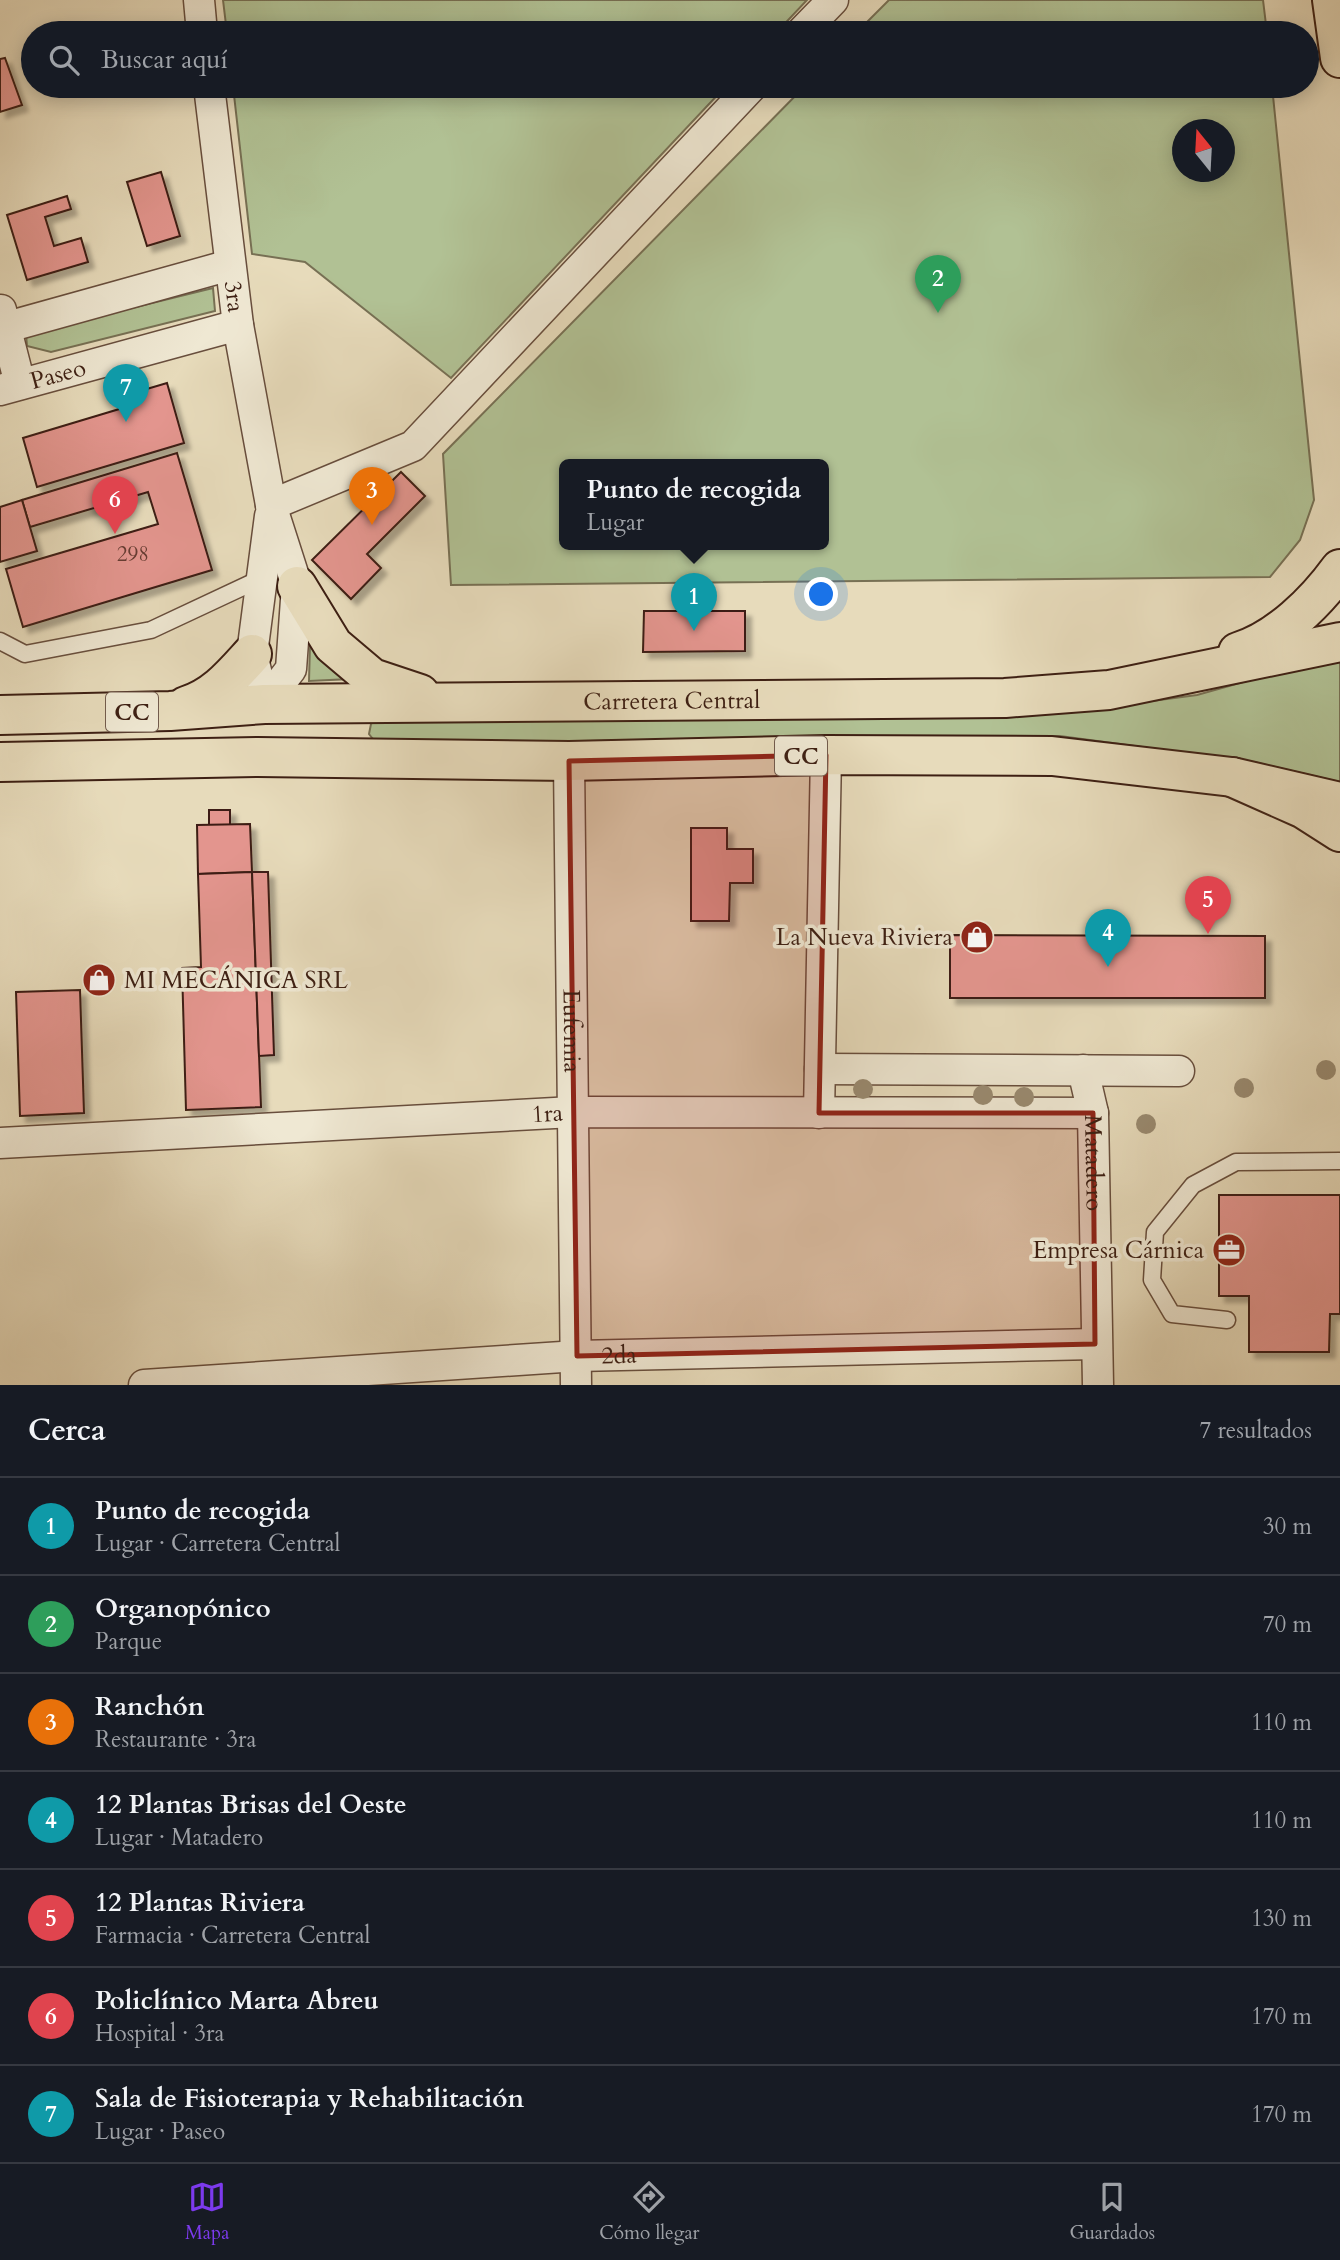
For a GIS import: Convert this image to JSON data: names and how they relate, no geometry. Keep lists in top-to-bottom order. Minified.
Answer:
{"streets":{"main road":["Carretera Central","CC"],"street":["3ra","Paseo","Eufemia","1ra","Matadero","2da"]},"crossings":[["3ra","Paseo"],["3ra","Carretera Central"],["CC","Eufemia"],["Eufemia","1ra"],["Eufemia","2da"],["1ra","Matadero"],["Matadero","2da"]],"places":{"shop":["La Nueva Riviera","MI MECÁNICA SRL"],"office":["Empresa Cárnica"]},"house_numbers":["298"],"north":"top","page":{"search":"Buscar aquí","pins":["2","7","3","6","1","5","4"],"popup":["Punto de recogida","Lugar"],"heading":["Cerca","7 resultados"],"list":[{"mark":"1","name":"Punto de recogida","note":"Lugar · Carretera Central","value":"30 m"},{"mark":"2","name":"Organopónico","note":"Parque","value":"70 m"},{"mark":"3","name":"Ranchón","note":"Restaurante · 3ra","value":"110 m"},{"mark":"4","name":"12 Plantas Brisas del Oeste","note":"Lugar · Matadero","value":"110 m"},{"mark":"5","name":"12 Plantas Riviera","note":"Farmacia · Carretera Central","value":"130 m"},{"mark":"6","name":"Policlínico Marta Abreu","note":"Hospital · 3ra","value":"170 m"},{"mark":"7","name":"Sala de Fisioterapia y Rehabilitación","note":"Lugar · Paseo","value":"170 m"}],"nav":["Mapa","Cómo llegar","Guardados"]}}
